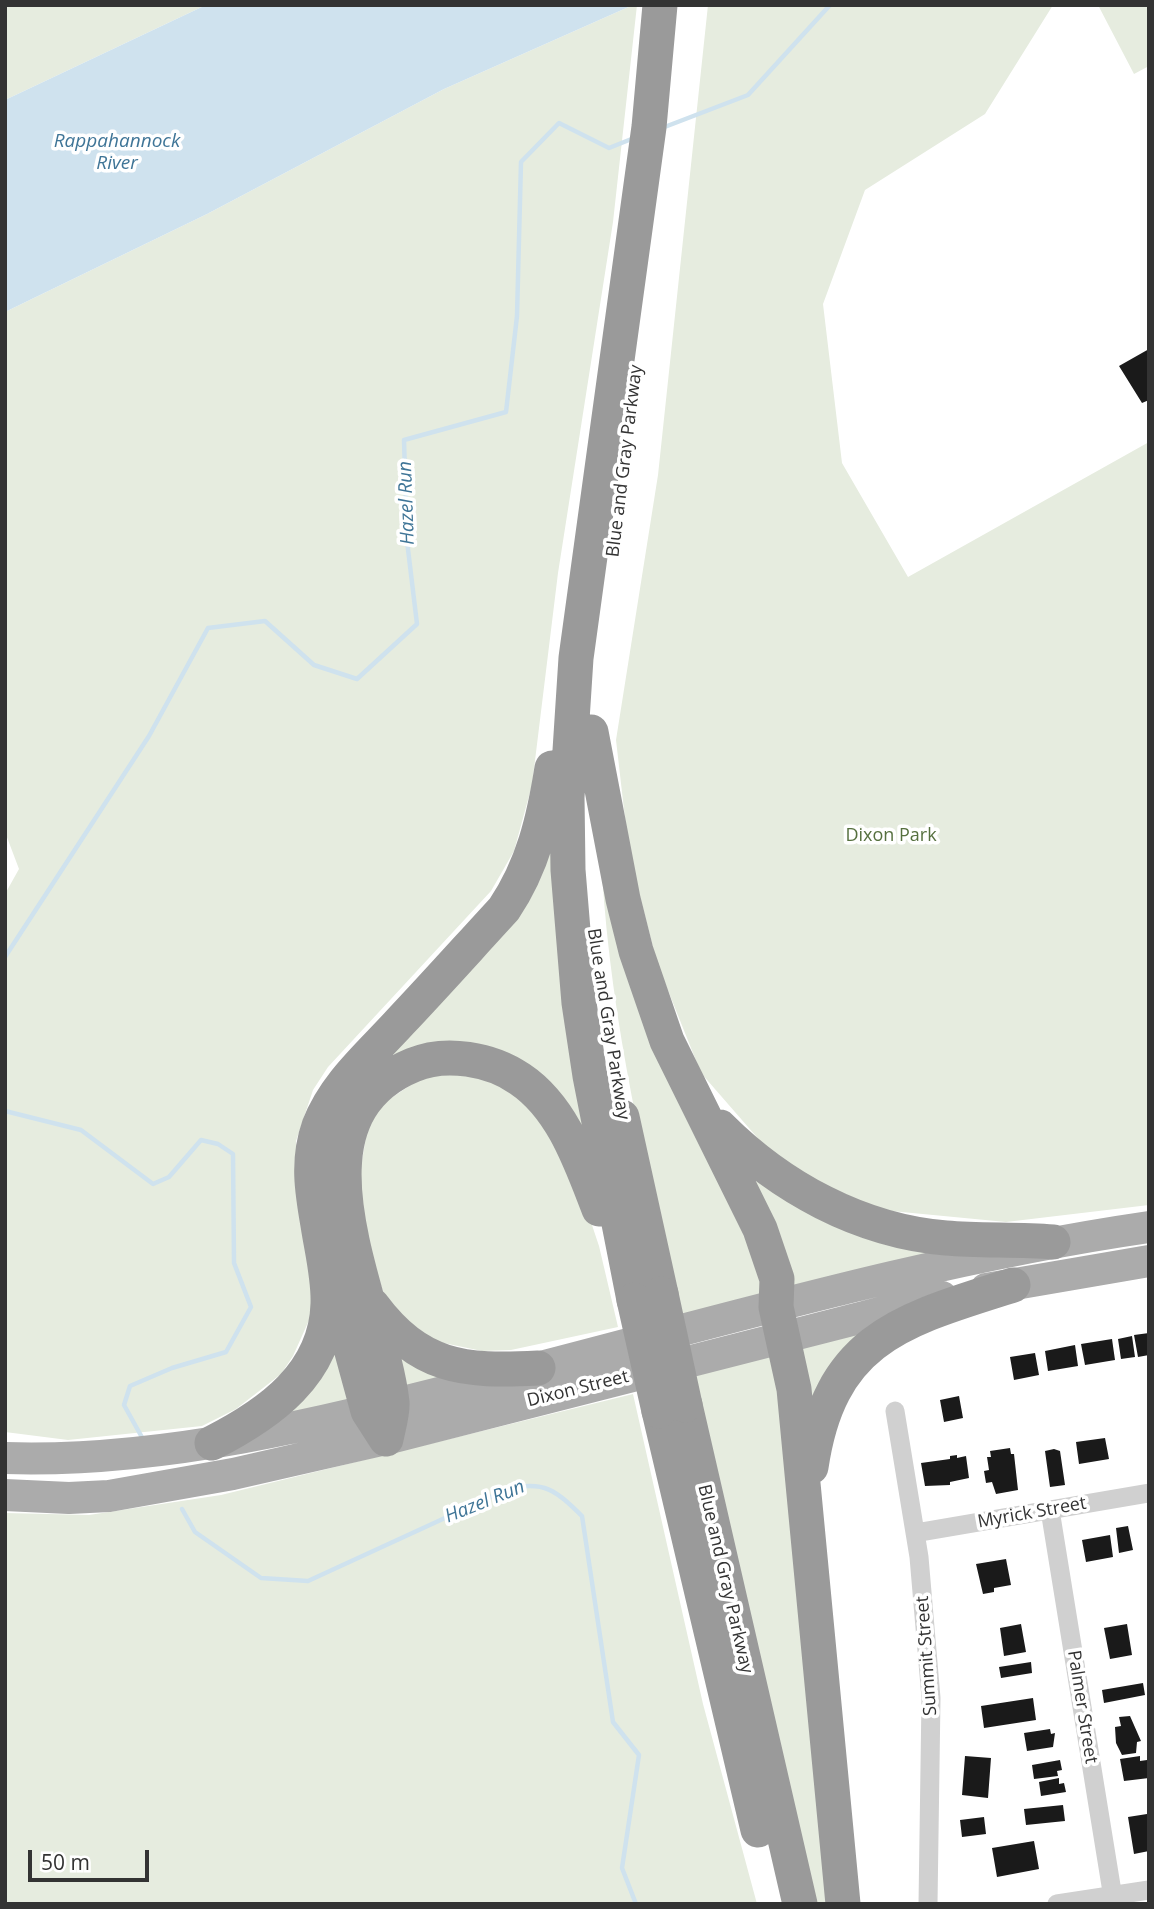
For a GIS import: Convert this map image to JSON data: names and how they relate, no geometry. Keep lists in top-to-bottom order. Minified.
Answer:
{"streets":{"highway":["Blue and Gray Parkway"],"main road":["Dixon Street"],"street":["Myrick Street","Summit Street","Palmer Street"]},"crossings":[["Myrick Street","Summit Street"],["Myrick Street","Palmer Street"]],"water":["Rappahannock River","Hazel Run"],"parks":["Dixon Park"],"scale_bar":"50 m"}
